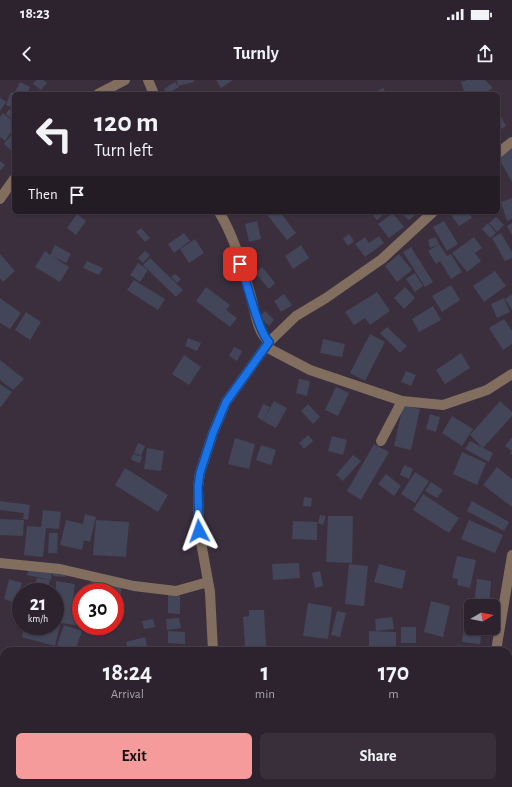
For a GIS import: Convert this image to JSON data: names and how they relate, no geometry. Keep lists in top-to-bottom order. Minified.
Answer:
{"north":"right","page":{"status":"18:23","header":"Turnly","turn":["120 m","Turn left"],"then":"Then","speed":"21 km/h","limit":"30","eta":["18:24","Arrival","1","min","170","m"],"buttons":["Exit","Share"]}}
